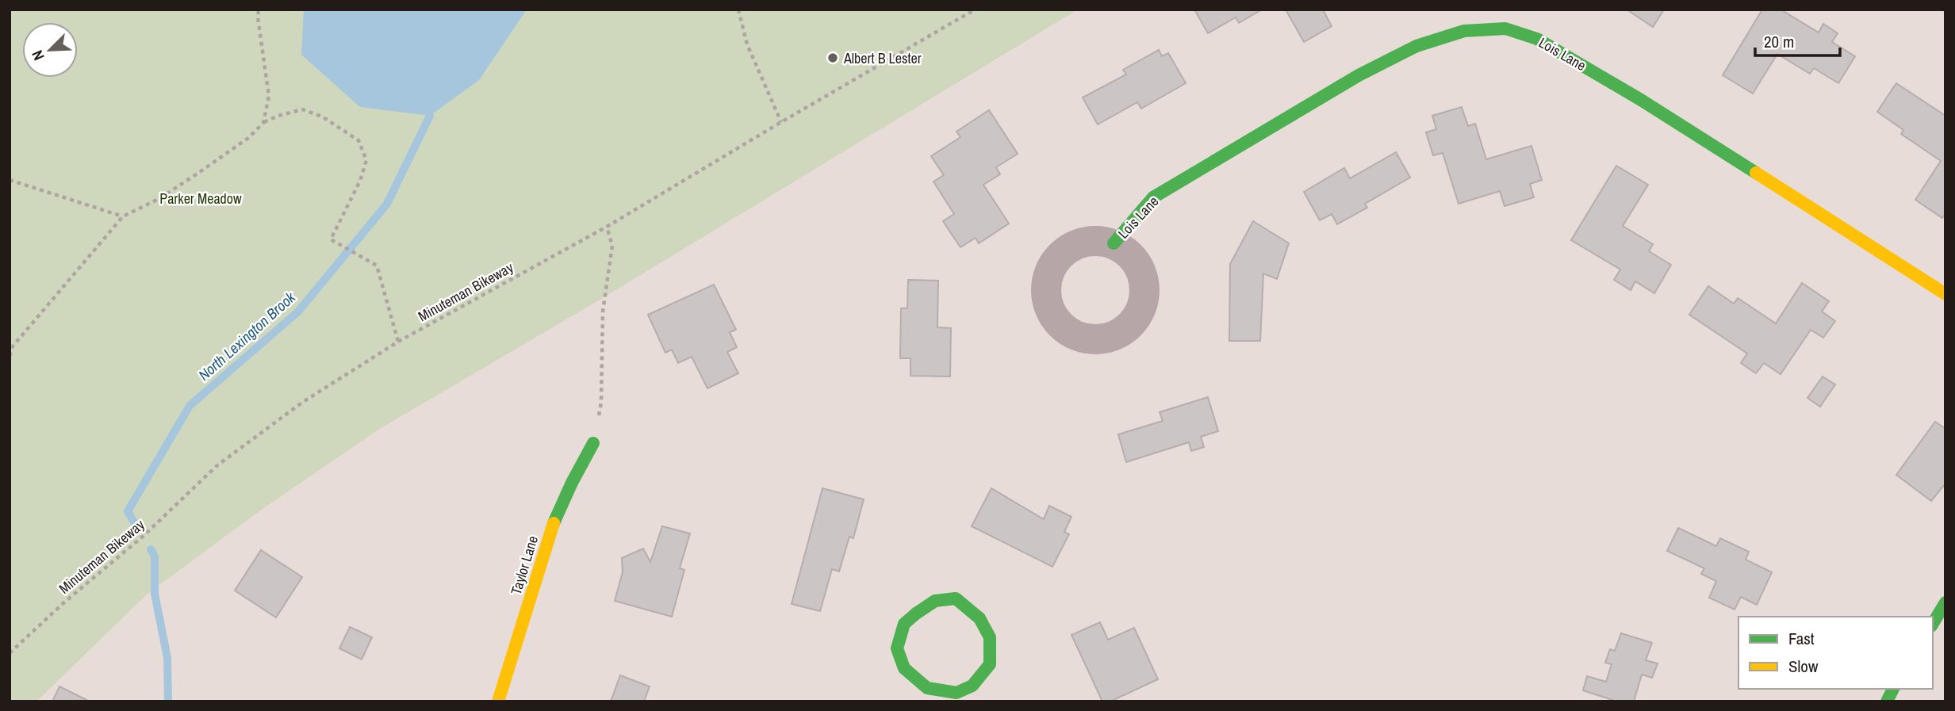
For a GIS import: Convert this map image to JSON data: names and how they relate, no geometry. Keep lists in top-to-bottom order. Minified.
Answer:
{"streets":{"street":["Lois Lane","Taylor Lane"],"path":["Minuteman Bikeway"]},"water":["North Lexington Brook"],"parks":["Parker Meadow"],"places":["Albert B Lester"],"legend":["Fast","Slow"],"scale_bar":"20 m","north":"bottom left"}
